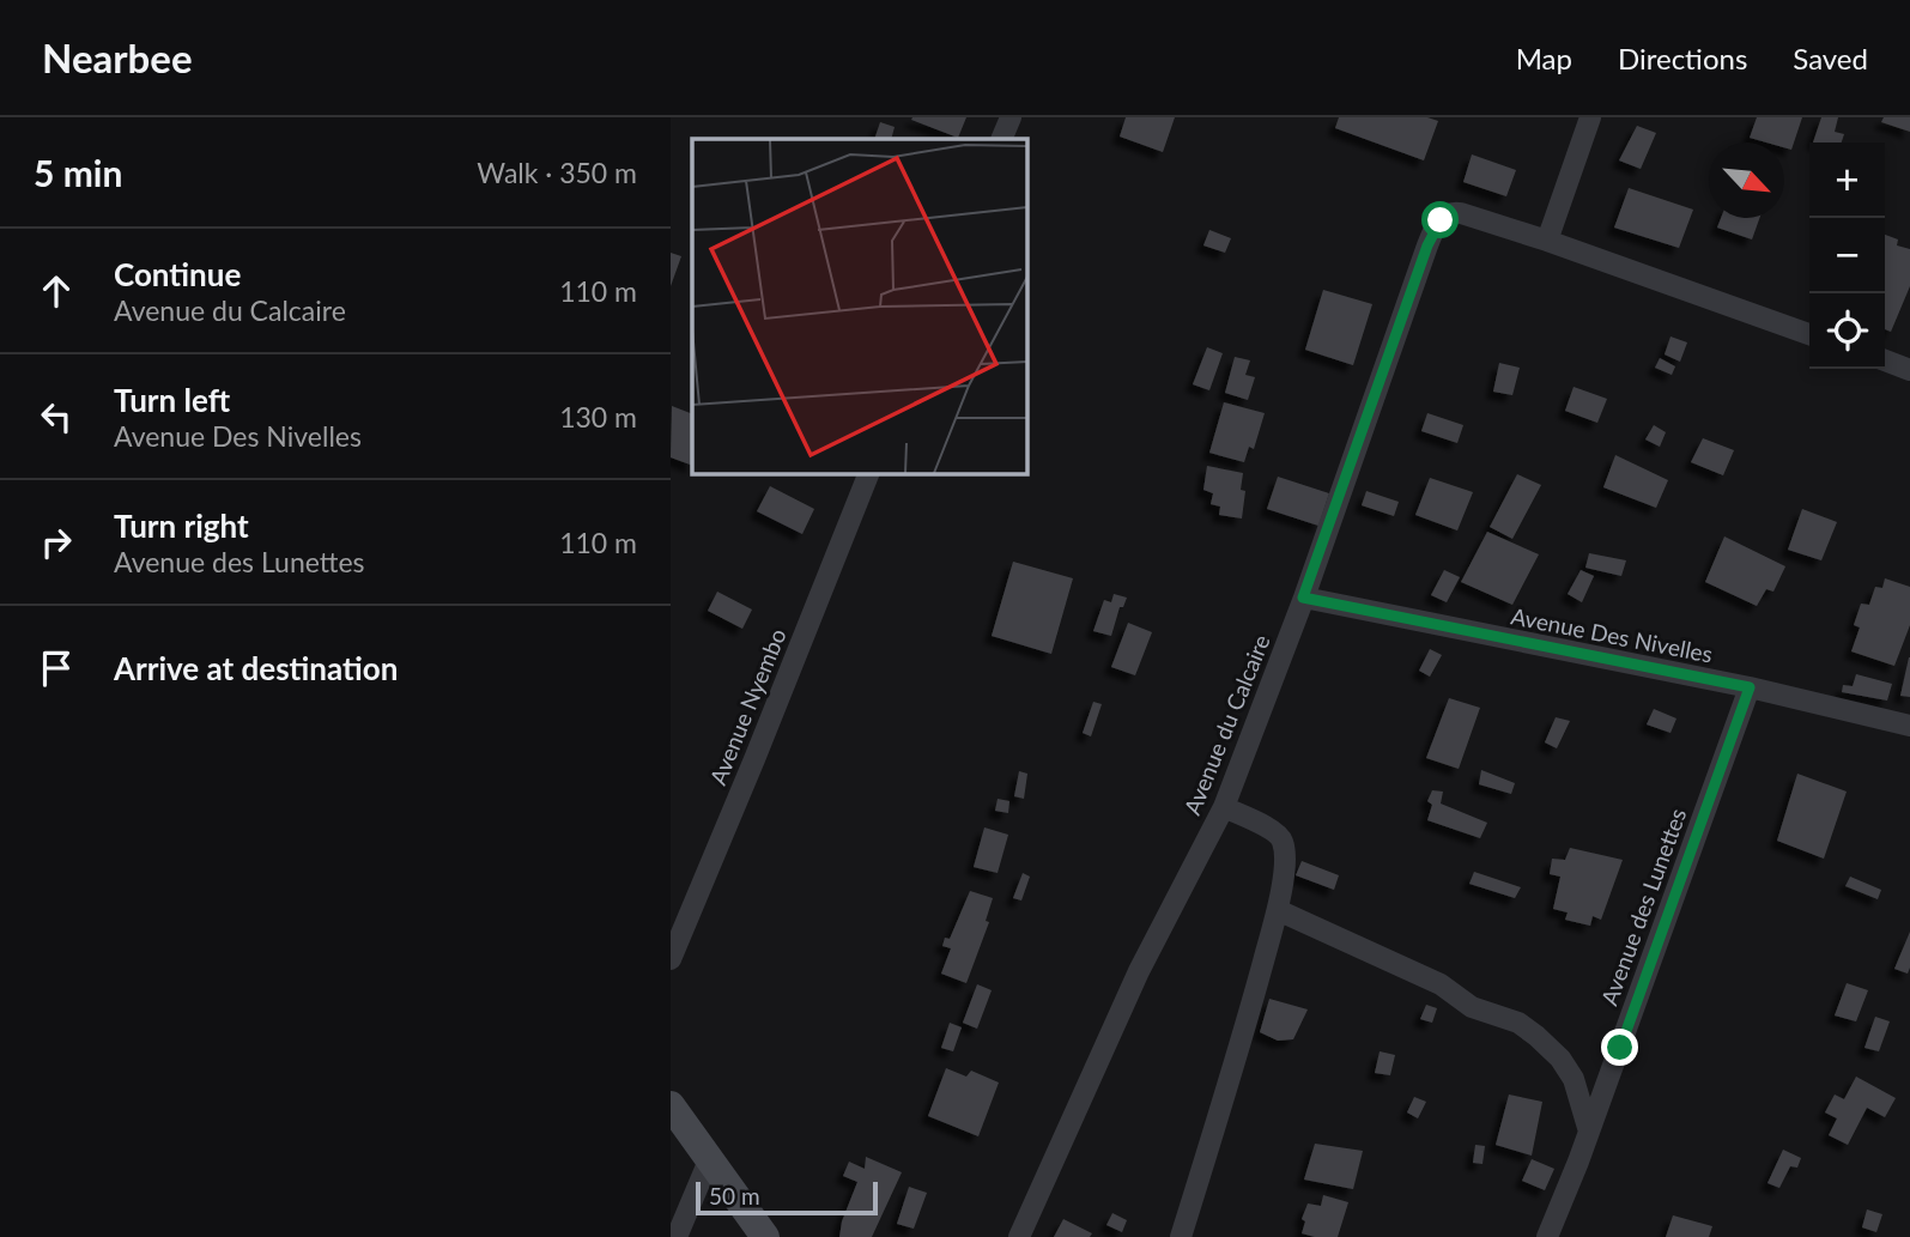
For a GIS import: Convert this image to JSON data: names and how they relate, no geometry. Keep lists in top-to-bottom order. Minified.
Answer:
{"streets":{"street":["Avenue Des Nivelles","Avenue Nyembo","Avenue du Calcaire","Avenue des Lunettes"]},"crossings":[["Avenue Des Nivelles","Avenue du Calcaire"],["Avenue Des Nivelles","Avenue des Lunettes"]],"scale_bar":"50 m","north":"bottom right","page":{"header":"Nearbee","nav":["Map","Directions","Saved"],"heading":["5 min","Walk · 350 m"],"map_buttons":["+","−"],"list":[["Continue","Avenue du Calcaire","110 m"],["Turn left","Avenue Des Nivelles","130 m"],["Turn right","Avenue des Lunettes","110 m"],"Arrive at destination"],"scale":"50 m"}}
